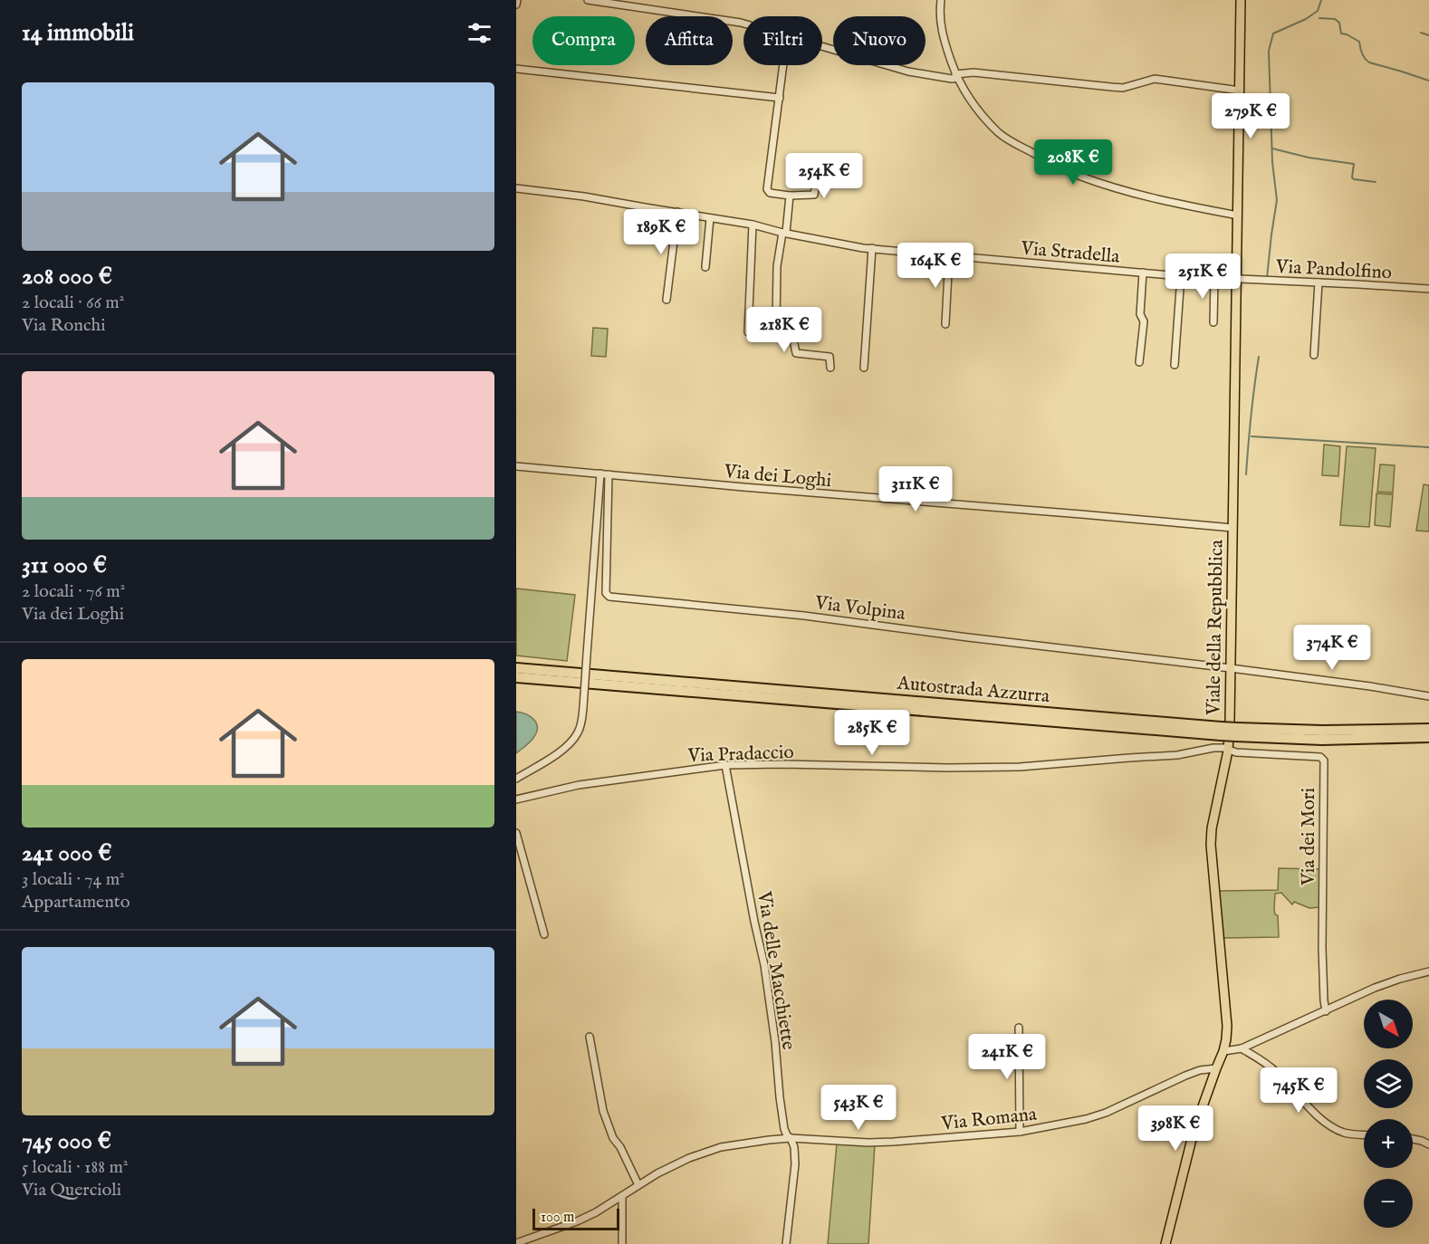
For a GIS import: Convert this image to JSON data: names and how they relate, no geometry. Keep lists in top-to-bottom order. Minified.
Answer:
{"streets":{"highway":["Autostrada Azzurra"],"main road":["Viale della Repubblica"],"street":["Via Stradella","Via Pandolfino","Via dei Loghi","Via Volpina","Via Pradaccio","Via dei Mori","Via delle Macchiette","Via Romana"]},"crossings":[["Via Stradella","Via Pandolfino"],["Via Stradella","Viale della Repubblica"],["Via Pandolfino","Viale della Repubblica"],["Via dei Loghi","Via Volpina"],["Via dei Loghi","Viale della Repubblica"],["Via Volpina","Viale della Repubblica"],["Viale della Repubblica","Via Pradaccio"],["Viale della Repubblica","Via dei Mori"],["Viale della Repubblica","Via Romana"],["Via Pradaccio","Via dei Mori"],["Via Pradaccio","Via delle Macchiette"],["Via delle Macchiette","Via Romana"]],"scale_bar":"100 m","north":"bottom right","page":{"heading":"14 immobili","chip":["Compra","Affitta","Filtri","Nuovo"],"list":[{"name":"208 000 €","note":"2 locali · 66 m² · Via Ronchi"},{"name":"311 000 €","note":"2 locali · 76 m² · Via dei Loghi"},{"name":"241 000 €","note":"3 locali · 74 m² · Appartamento"},{"name":"745 000 €","note":"5 locali · 188 m² · Via Quercioli"}],"price":["279K €","208K €","254K €","189K €","164K €","251K €","218K €","311K €","374K €","285K €","241K €","745K €","543K €","398K €"],"map_buttons":["+","−"],"scale":"100 m"}}
